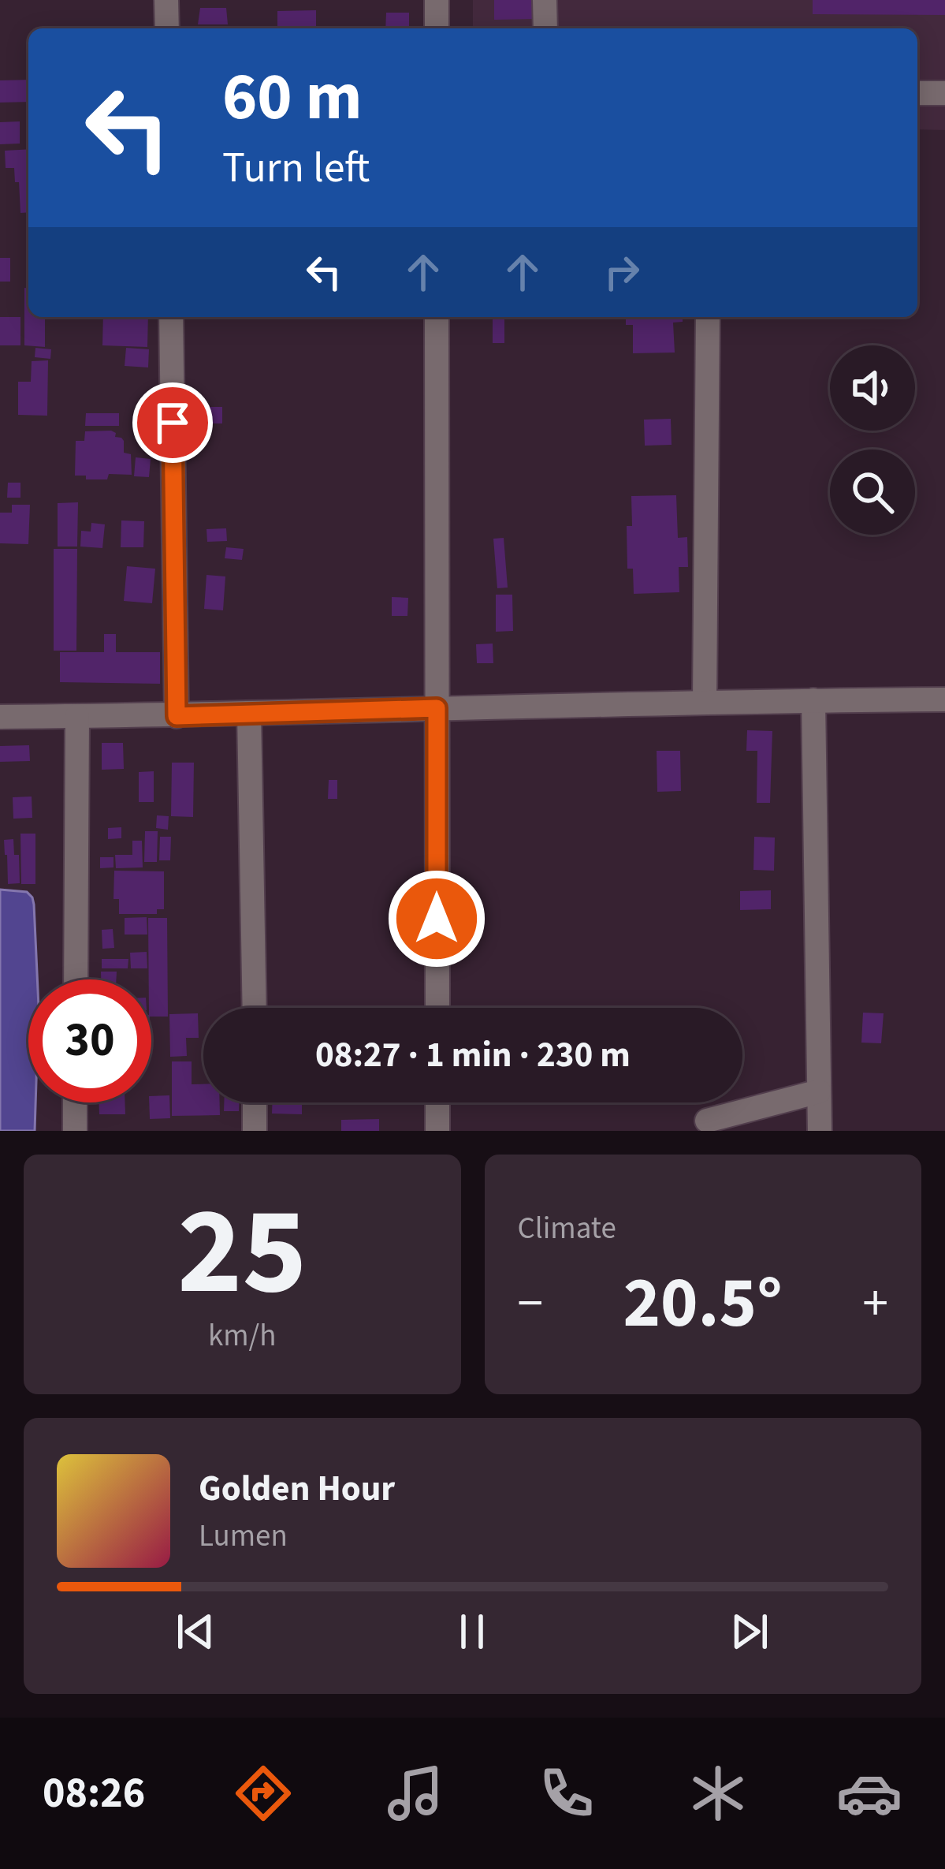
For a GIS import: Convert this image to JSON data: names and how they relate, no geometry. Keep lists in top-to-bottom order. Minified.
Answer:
{"page":{"turn":["60 m","Turn left"],"limit":"30","trip":"08:27 · 1 min · 230 m","tile":[["25","km/h"],"Climate"],"heat":["−","20.5°","+"],"song":["Golden Hour","Lumen"],"tabs":"08:26"}}
